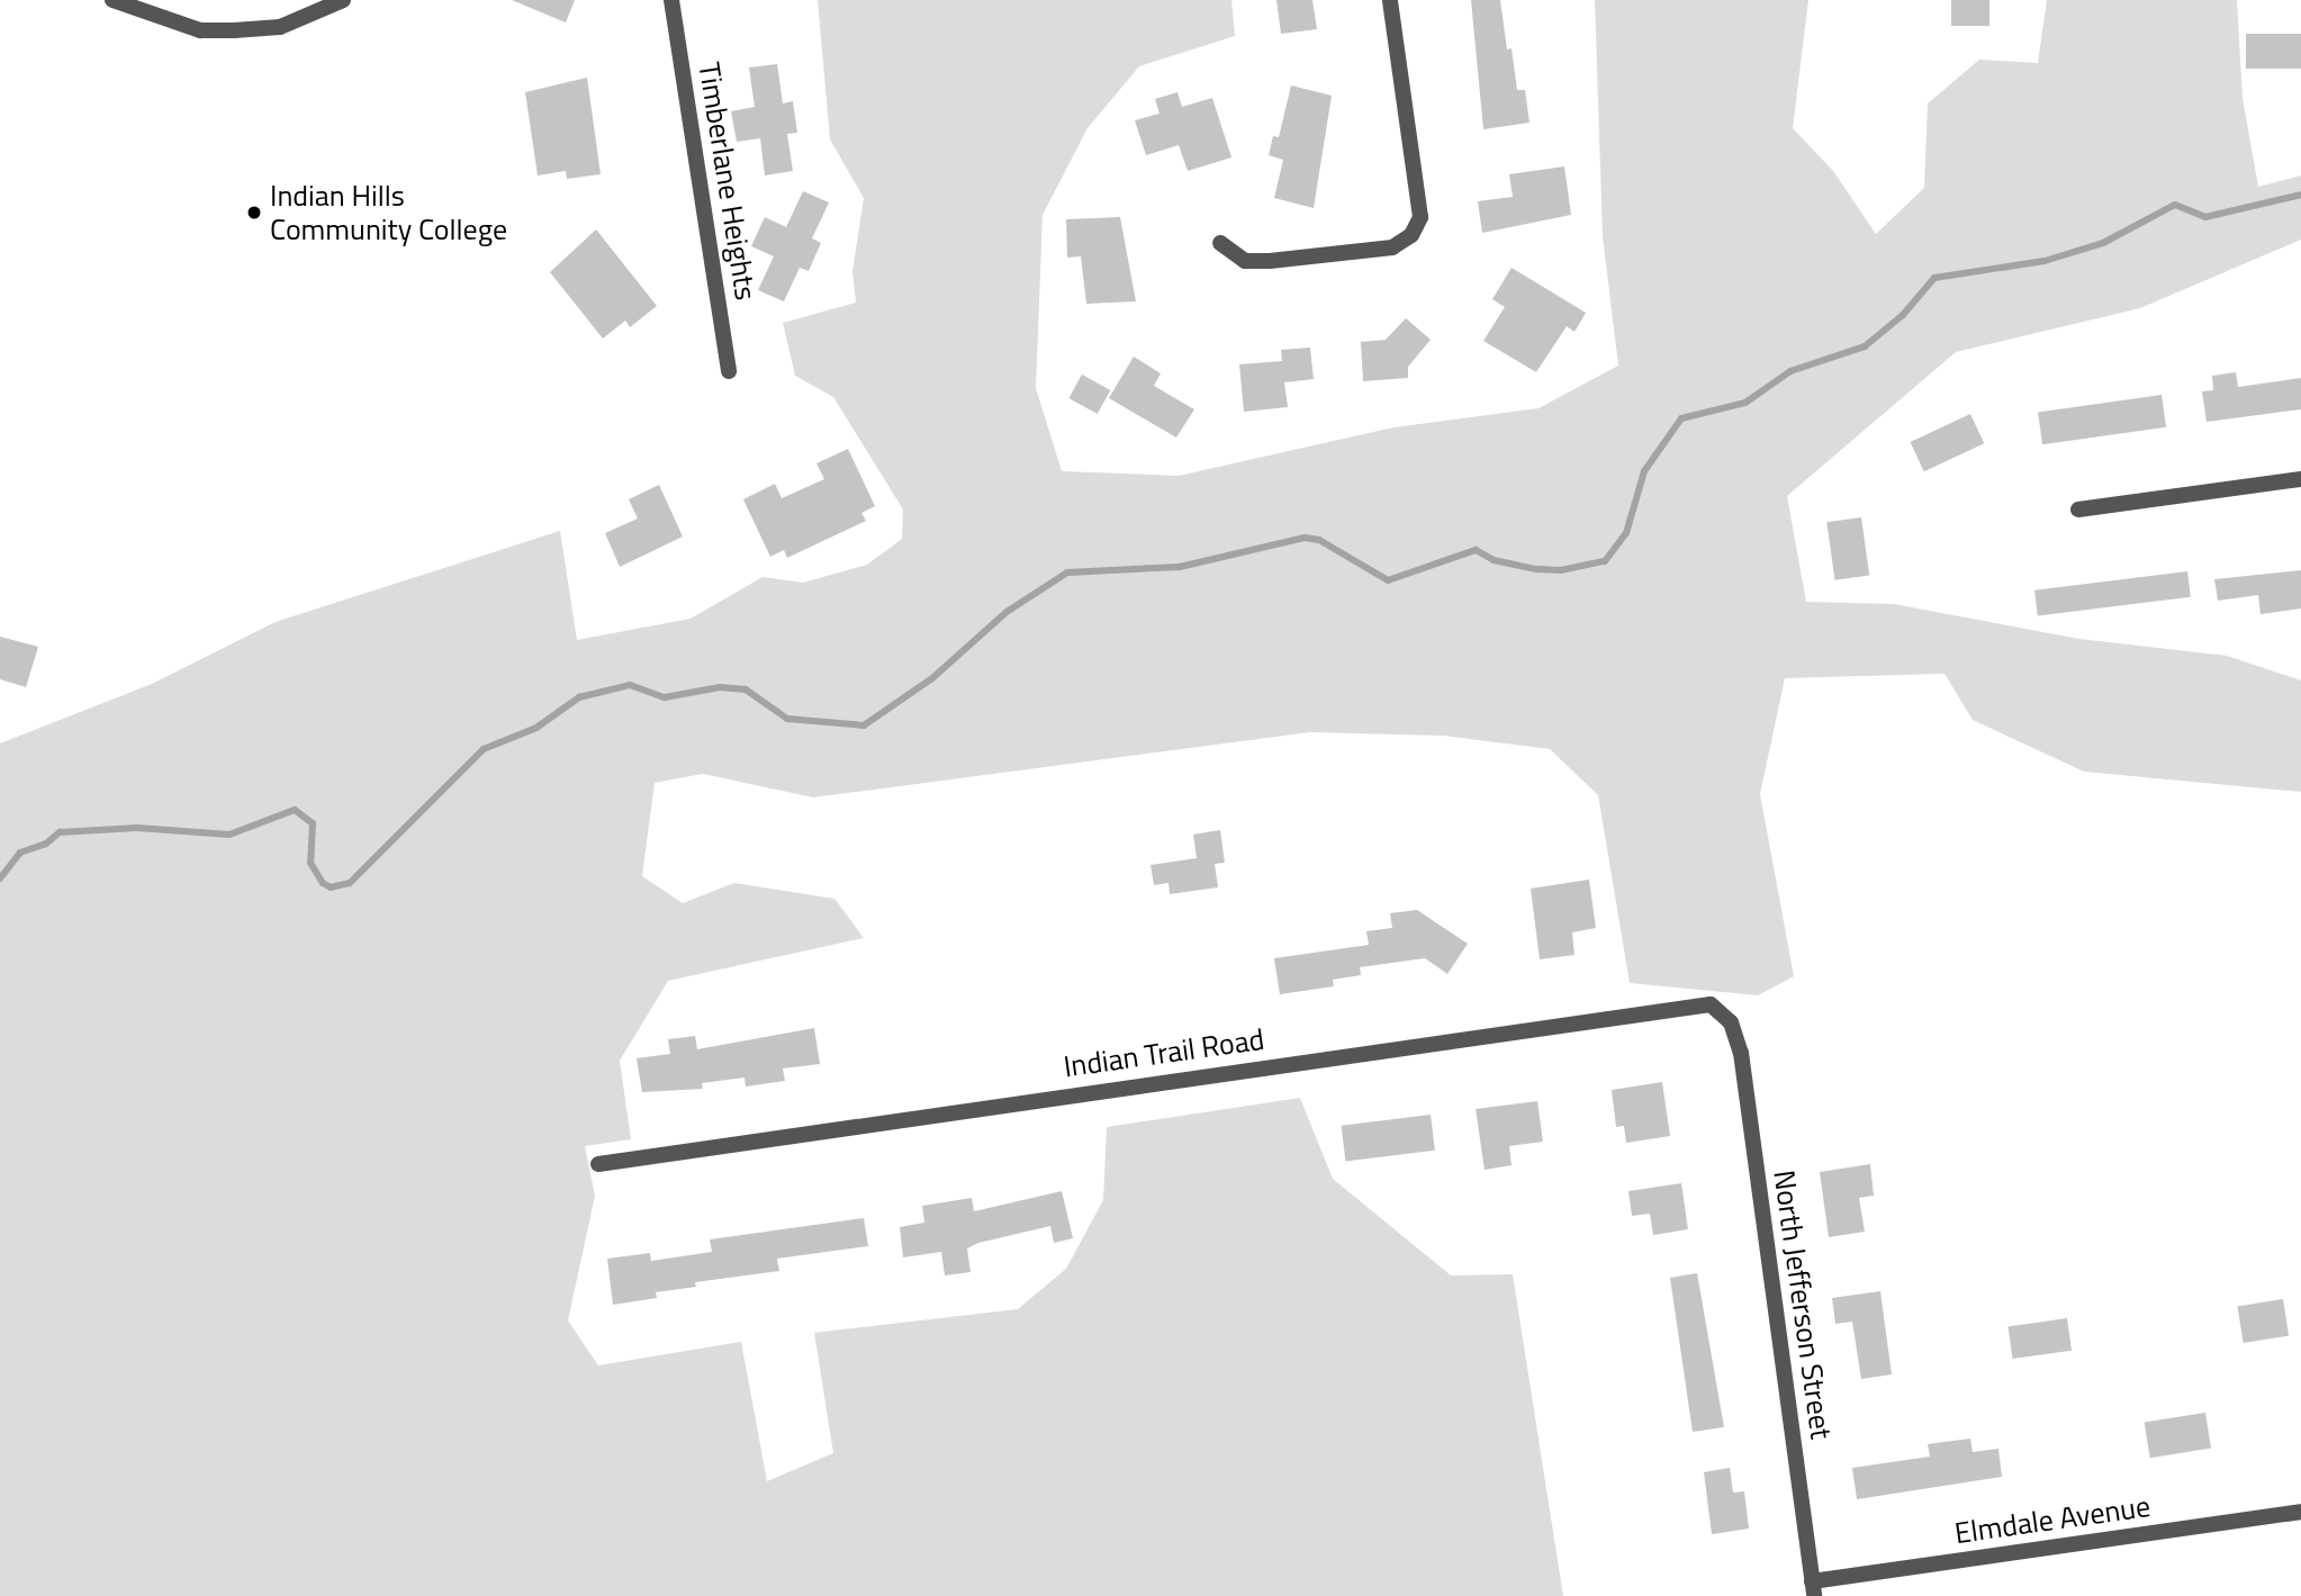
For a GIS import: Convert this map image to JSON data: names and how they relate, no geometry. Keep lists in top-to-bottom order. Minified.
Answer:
{"streets":{"street":["Timberlane Heights","Indian Trail Road","North Jefferson Street","Elmdale Avenue"]},"crossings":[["Indian Trail Road","North Jefferson Street"],["North Jefferson Street","Elmdale Avenue"]],"places":["Indian Hills Community College"]}
